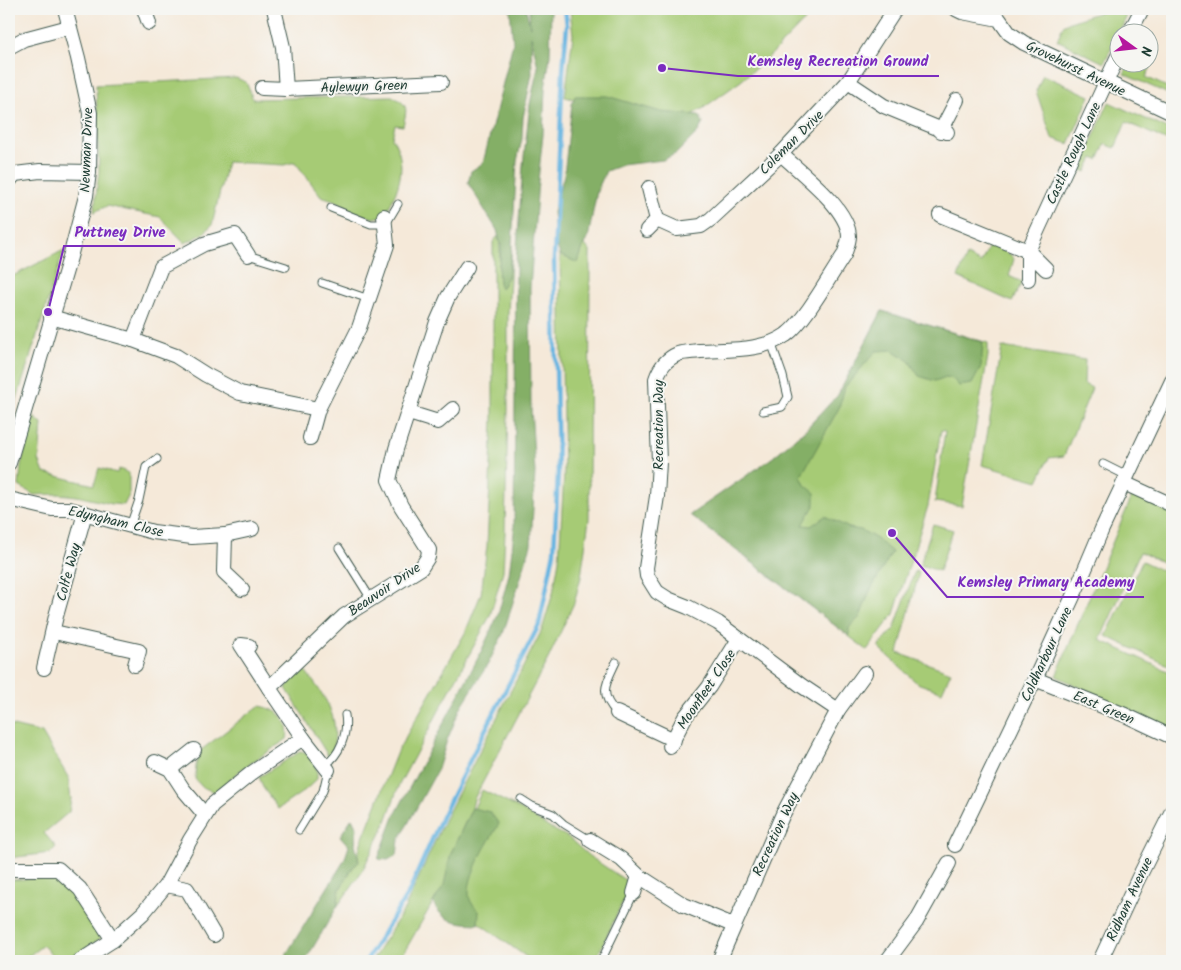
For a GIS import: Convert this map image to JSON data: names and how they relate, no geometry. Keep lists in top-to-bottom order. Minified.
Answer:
{"streets":{"street":["Grovehurst Avenue","Aylewyn Green","Coleman Drive","Newman Drive","Castle Rough Lane","Recreation Way","Edyngham Close","Colfe Way","Beauvoir Drive","Coldharbour Lane","Moonfleet Close","East Green","Ridham Avenue"]},"crossings":[["Grovehurst Avenue","Castle Rough Lane"],["Coleman Drive","Recreation Way"],["Recreation Way","Moonfleet Close"],["Edyngham Close","Colfe Way"],["Coldharbour Lane","East Green"]],"places":["Kemsley Recreation Ground","Puttney Drive","Kemsley Primary Academy"],"north":"right"}
